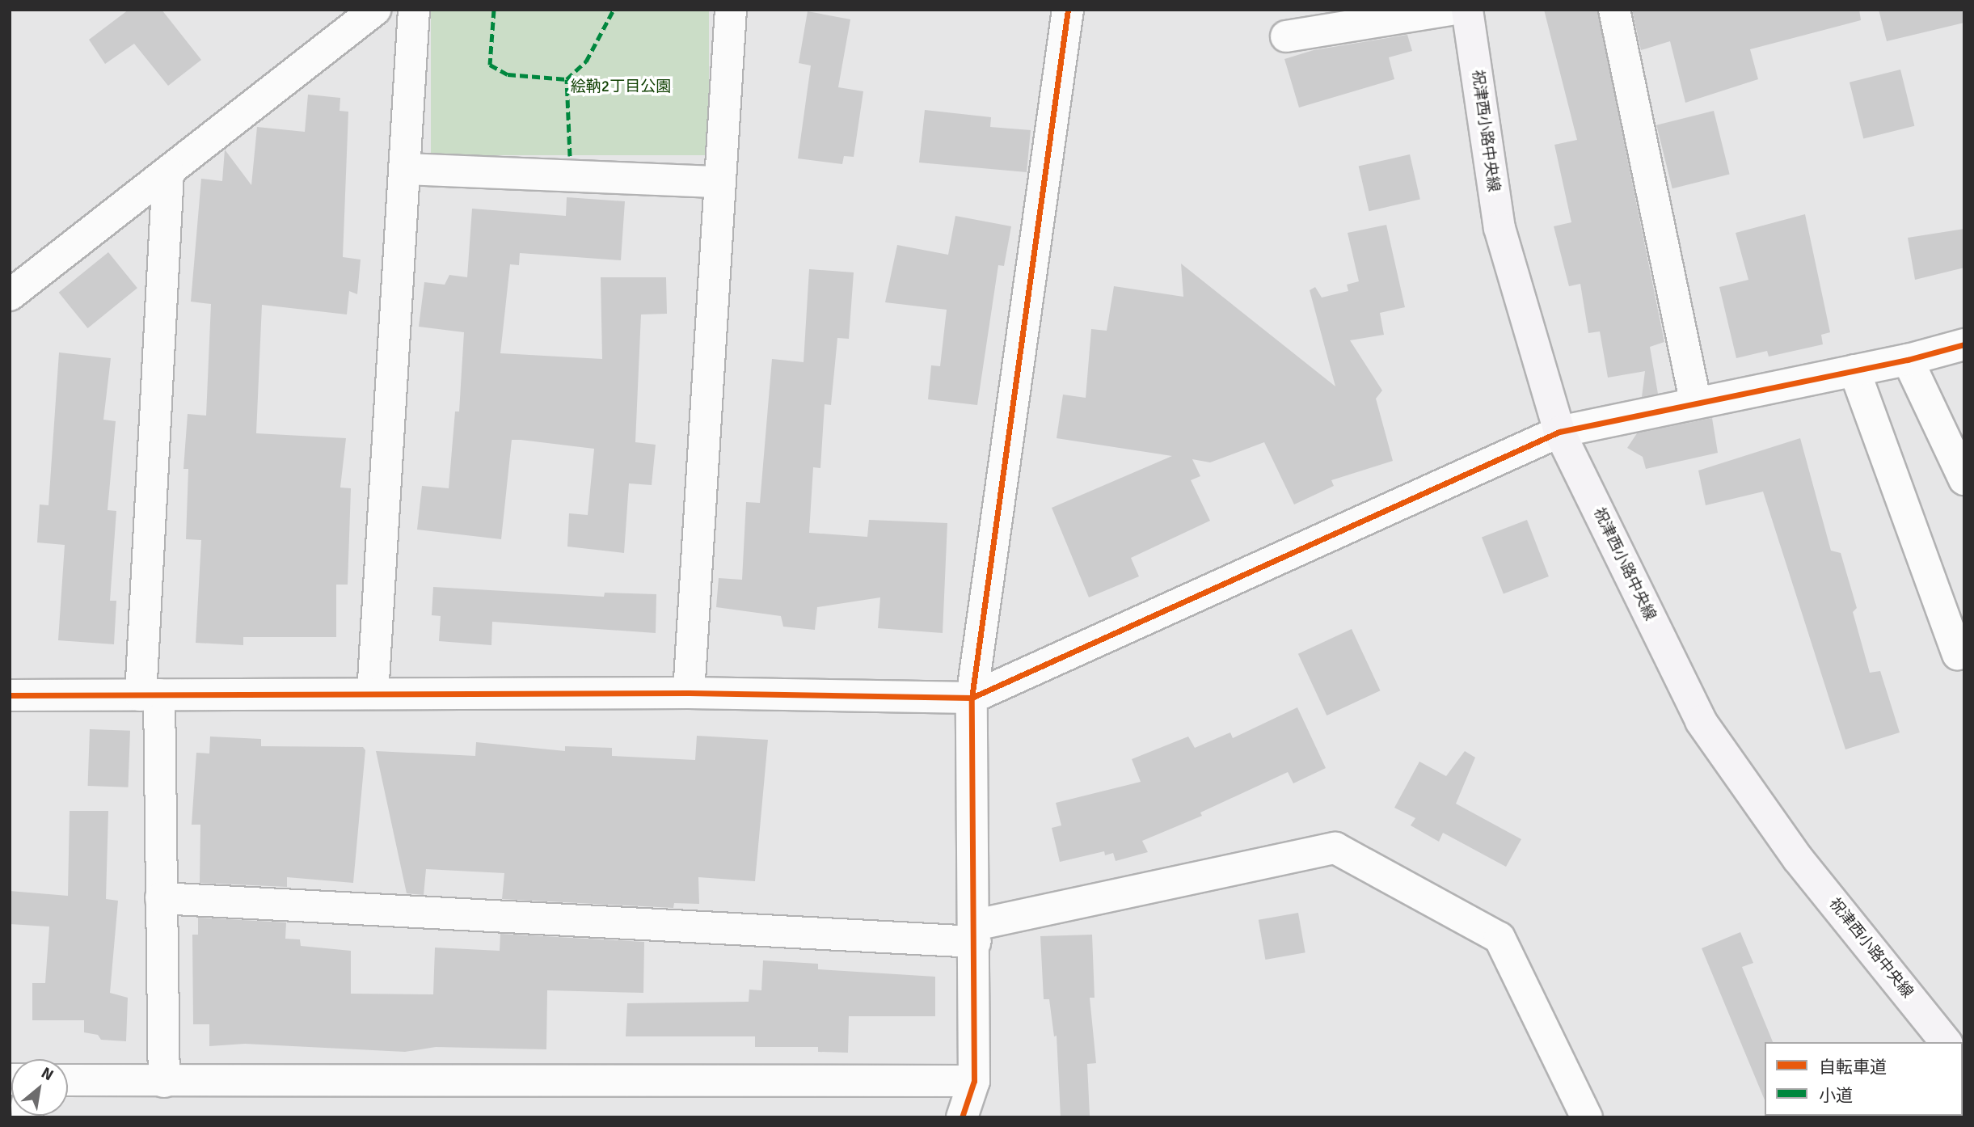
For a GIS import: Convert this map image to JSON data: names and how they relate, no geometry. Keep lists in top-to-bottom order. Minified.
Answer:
{"streets":{"main road":["祝津西小路中央線"]},"parks":["絵靹2丁目公園"],"legend":["自転車道","小道"],"north":"top right"}
